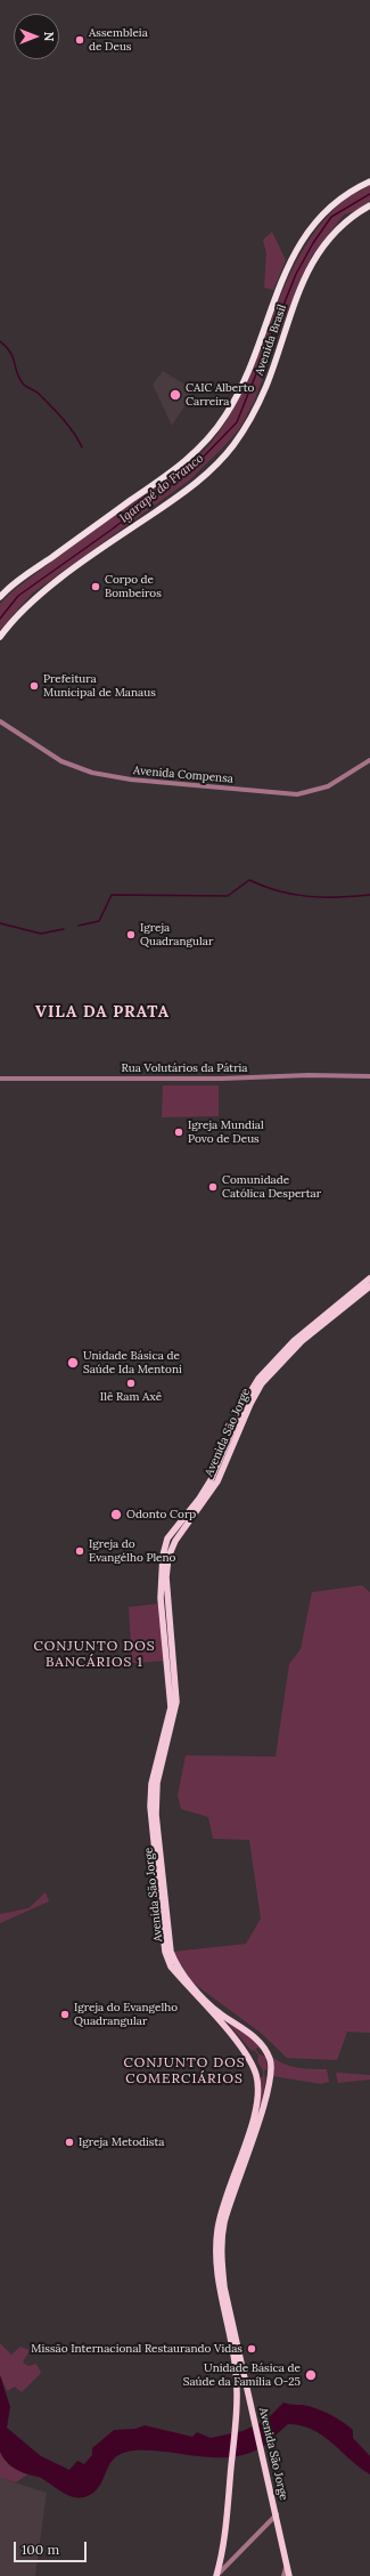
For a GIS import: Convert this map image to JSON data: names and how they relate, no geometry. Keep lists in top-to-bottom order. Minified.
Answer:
{"streets":{"highway":["Avenida Brasil"],"main road":["Avenida São Jorge"],"street":["Avenida Compensa","Rua Volutários da Pátria"]},"districts":["VILA DA PRATA","CONJUNTO DOS BANCÁRIOS 1","CONJUNTO DOS COMERCIÁRIOS"],"water":["Igarapé do Franco"],"places":["Assembleia de Deus","CAIC Alberto Carreira","Corpo de Bombeiros","Prefeitura Municipal de Manaus","Igreja Quadrangular","Igreja Mundial Povo de Deus","Comunidade Católica Despertar","Unidade Básica de Saúde Ida Mentoni","Ilê Ram Axê","Odonto Corp","Igreja do Evangélho Pleno","Igreja do Evangelho Quadrangular","Igreja Metodista","Missão Internacional Restaurando Vidas","Unidade Básica de Saúde da Família O-25"],"scale_bar":"100 m","north":"right"}
